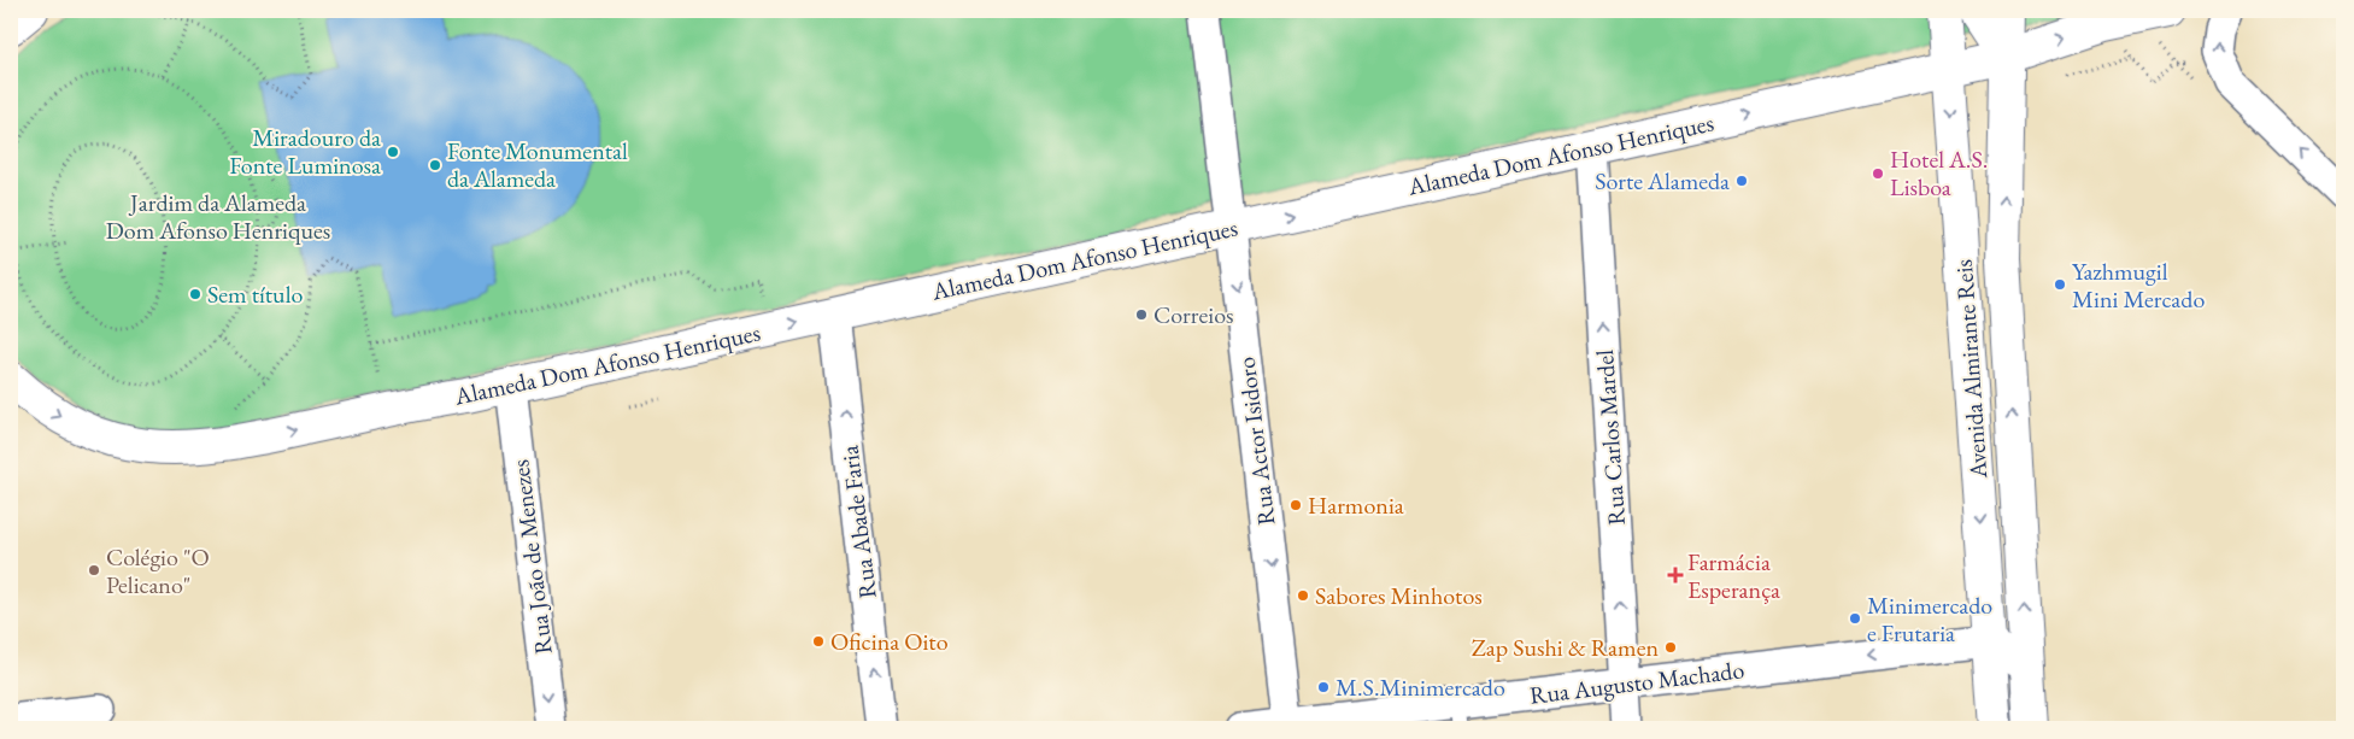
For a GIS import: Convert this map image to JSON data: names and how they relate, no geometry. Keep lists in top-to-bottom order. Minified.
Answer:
{"streets":{"main road":["Alameda Dom Afonso Henriques","Avenida Almirante Reis"],"street":["Rua Carlos Mardel","Rua Actor Isidoro","Rua Abade Faria","Rua João de Menezes","Rua Augusto Machado"]},"crossings":[["Alameda Dom Afonso Henriques","Avenida Almirante Reis"],["Alameda Dom Afonso Henriques","Rua Carlos Mardel"],["Alameda Dom Afonso Henriques","Rua Actor Isidoro"],["Alameda Dom Afonso Henriques","Rua Abade Faria"],["Alameda Dom Afonso Henriques","Rua João de Menezes"],["Avenida Almirante Reis","Rua Augusto Machado"],["Rua Carlos Mardel","Rua Augusto Machado"],["Rua Actor Isidoro","Rua Augusto Machado"]],"one_way":["Alameda Dom Afonso Henriques","Rua Carlos Mardel","Rua Actor Isidoro","Rua Abade Faria","Rua João de Menezes","Rua Augusto Machado"],"parks":["Jardim da Alameda Dom Afonso Henriques"],"places":{"other":["Miradouro da Fonte Luminosa","Fonte Monumental da Alameda","Hotel A.S. Lisboa","Sorte Alameda","Yazhmugil Mini Mercado","Sem título","Correios","Harmonia","Colégio \"O Pelicano\"","Sabores Minhotos","Minimercado e Frutaria","Oficina Oito","Zap Sushi & Ramen","M.S.Minimercado"],"health":["Farmácia Esperança"]}}
